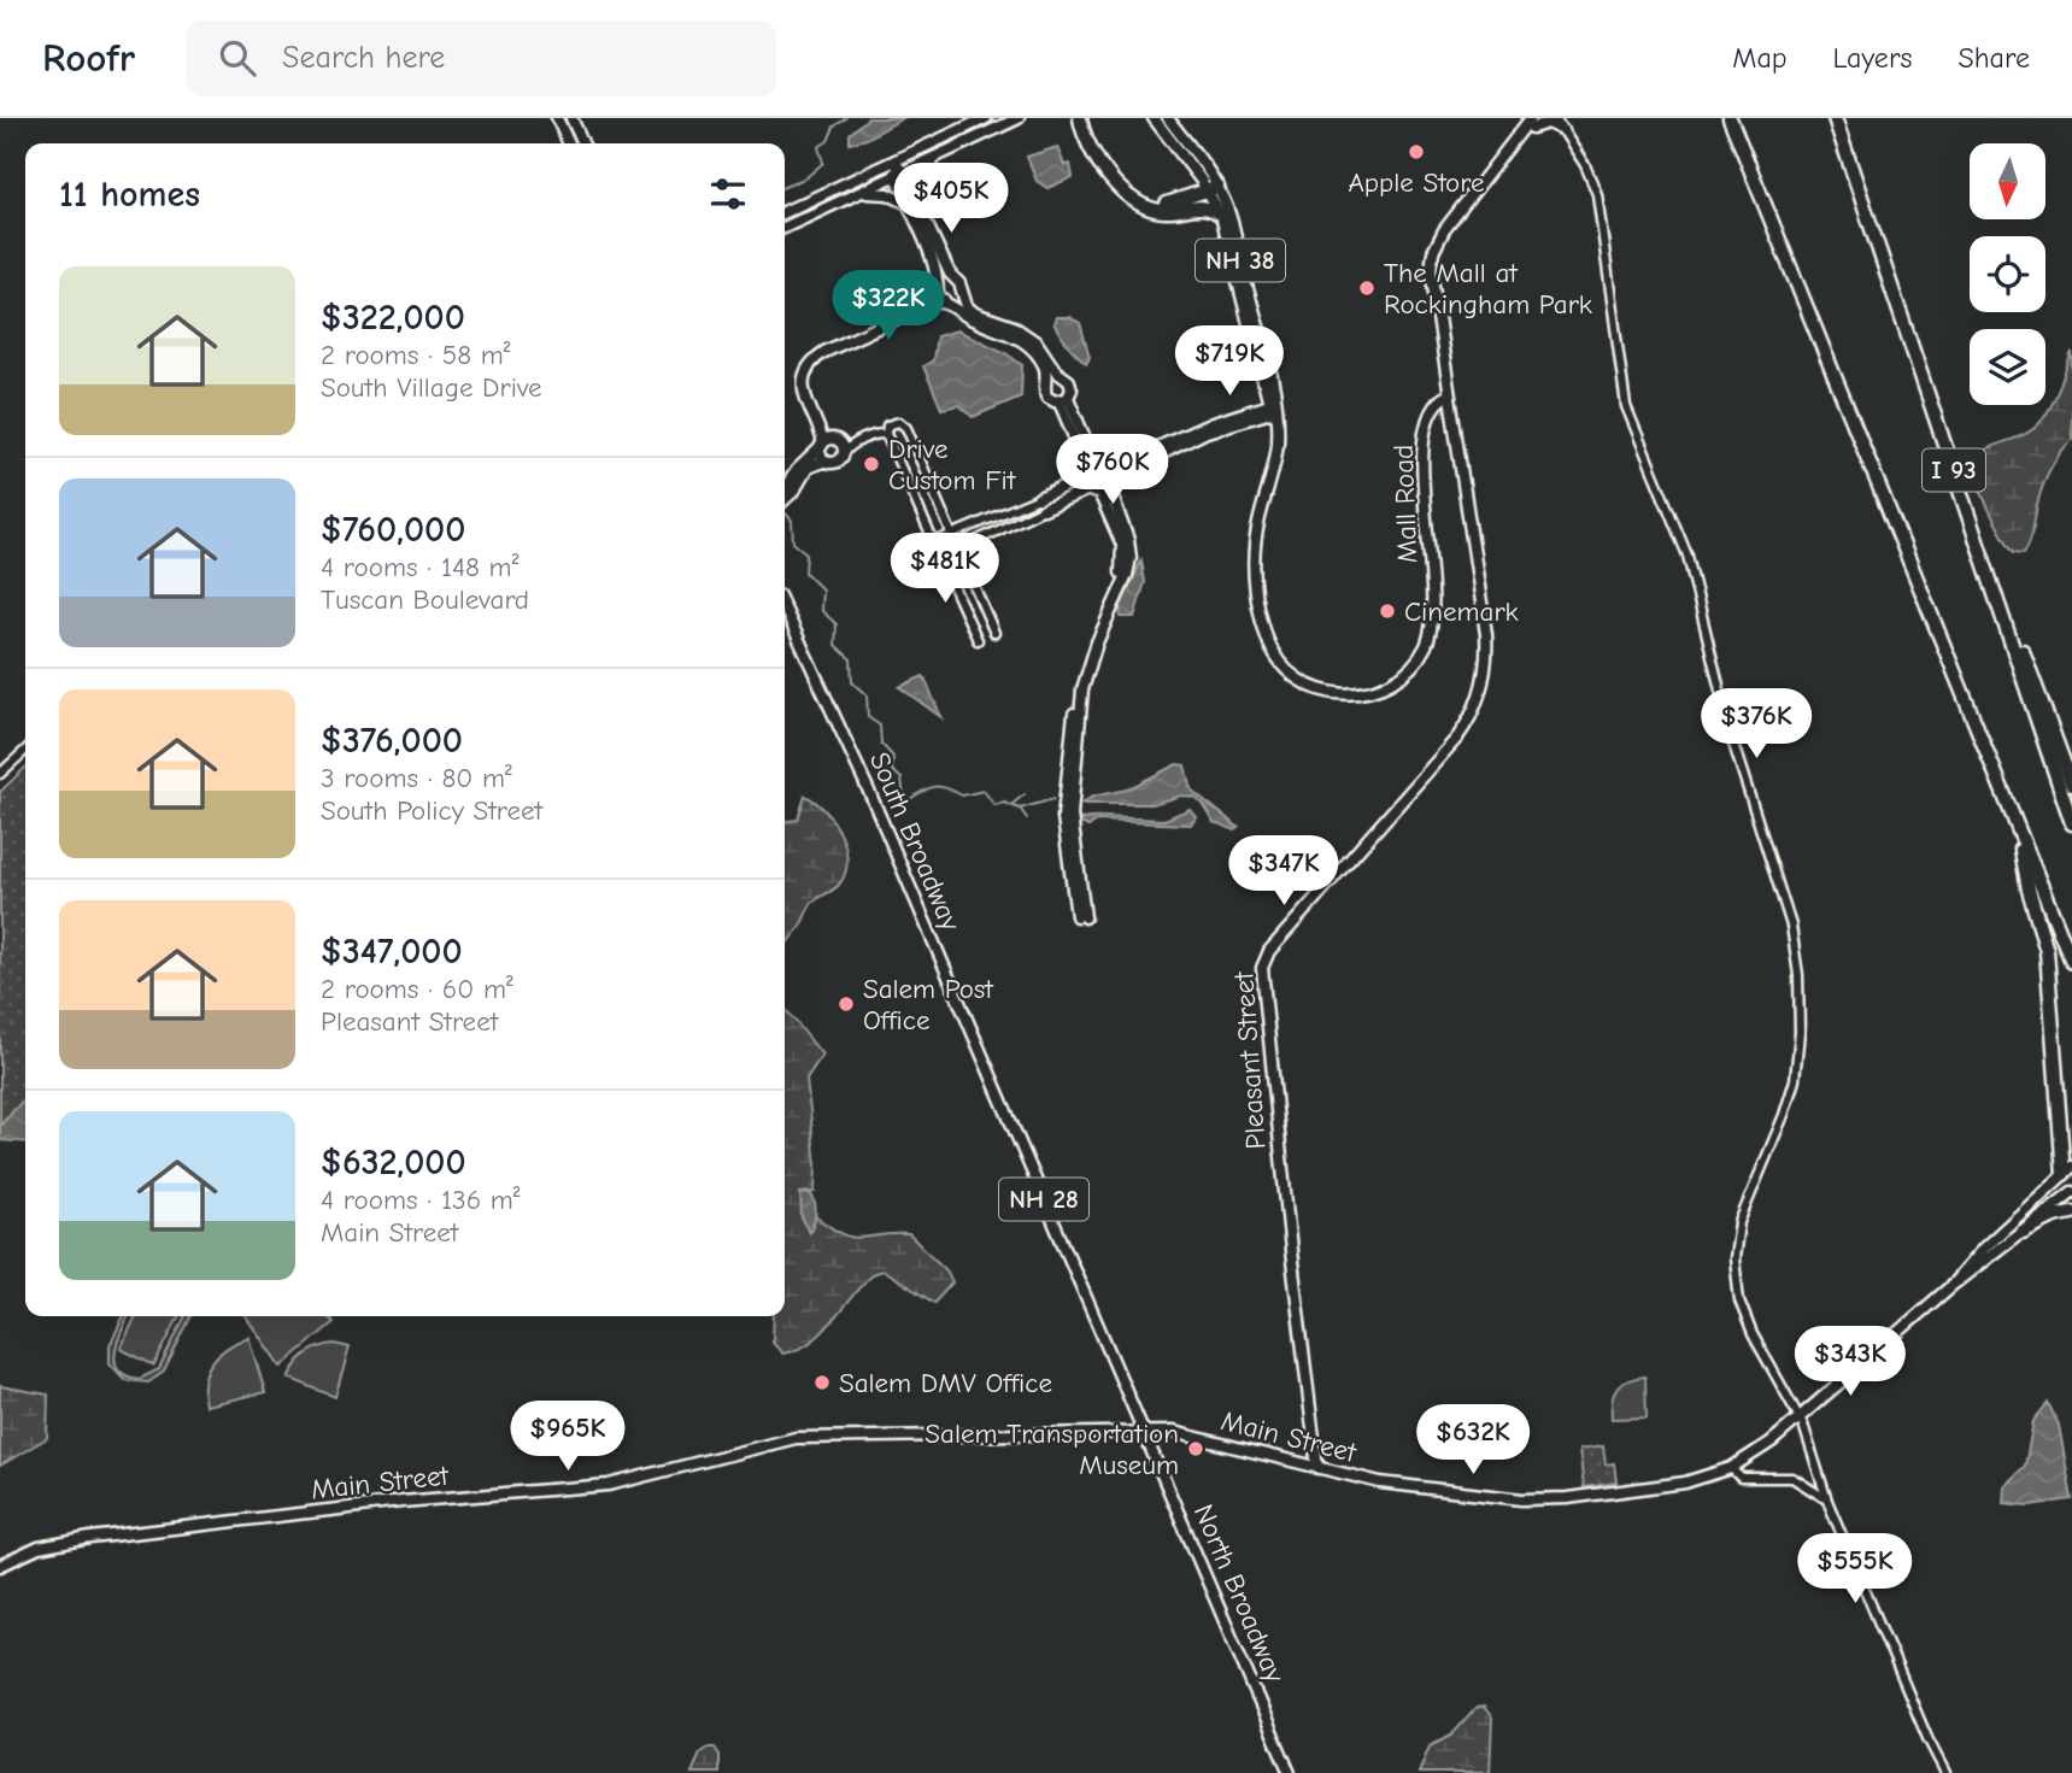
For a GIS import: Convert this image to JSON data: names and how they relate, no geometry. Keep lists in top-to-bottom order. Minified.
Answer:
{"streets":{"highway":["I 93"],"main road":["NH 38","Mall Road","South Broadway","Pleasant Street","NH 28","Main Street","North Broadway"]},"crossings":[["Mall Road","Pleasant Street"],["South Broadway","Main Street"],["South Broadway","North Broadway"],["Pleasant Street","Main Street"],["Main Street","North Broadway"]],"places":["Apple Store","The Mall at Rockingham Park","Drive Custom Fit","Cinemark","Salem Post Office","Salem DMV Office","Salem Transportation Museum"],"north":"bottom","page":{"header":"Roofr","search":"Search here","nav":["Map","Layers","Share"],"heading":"11 homes","price":["$405K","$322K","$719K","$760K","$481K","$376K","$347K","$343K","$965K","$632K","$555K"],"list":[{"name":"$322,000","note":"2 rooms · 58 m² · South Village Drive"},{"name":"$760,000","note":"4 rooms · 148 m² · Tuscan Boulevard"},{"name":"$376,000","note":"3 rooms · 80 m² · South Policy Street"},{"name":"$347,000","note":"2 rooms · 60 m² · Pleasant Street"},{"name":"$632,000","note":"4 rooms · 136 m² · Main Street"}]}}
